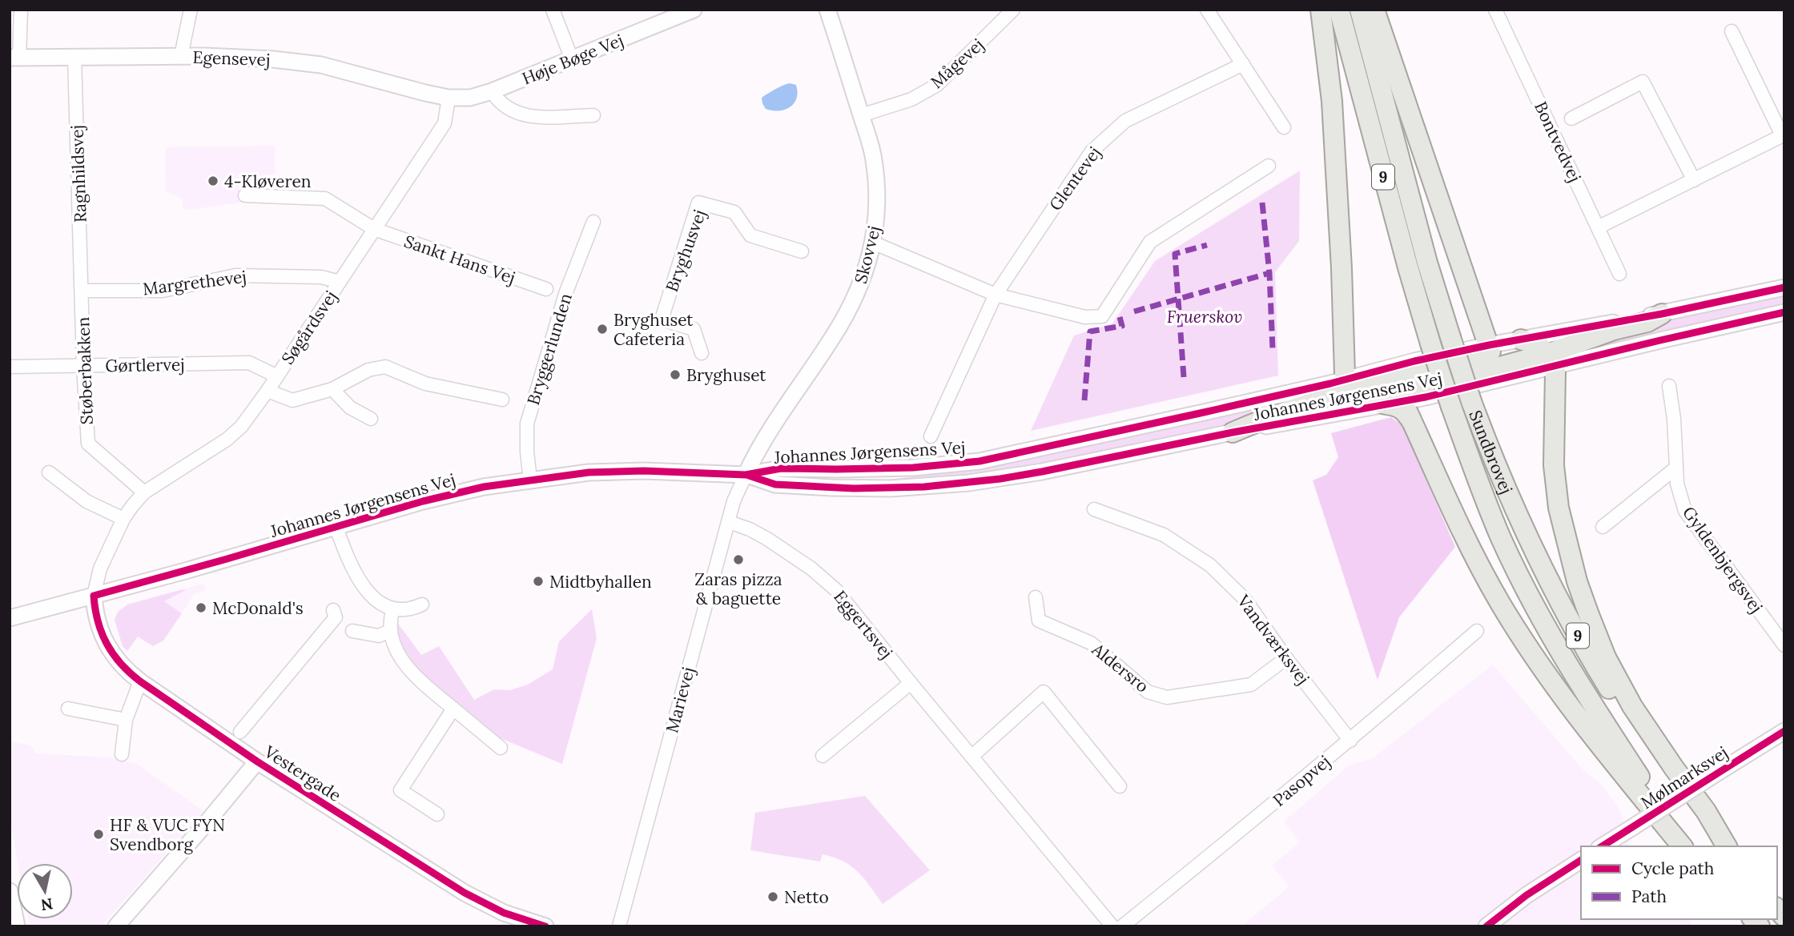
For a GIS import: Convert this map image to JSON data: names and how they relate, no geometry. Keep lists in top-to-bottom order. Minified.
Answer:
{"streets":{"main road":["9","Sundbrovej"],"street":["Egensevej","Høje Bøge Vej","Mågevej","Bontvedvej","Ragnhildsvej","Glentevej","Bryghusvej","Skovvej","Sankt Hans Vej","Margrethevej","Søgårdsvej","Bryggerlunden","Gørtlervej","Støberbakken","Johannes Jørgensens Vej","Gyldenbjergsvej","Eggertsvej","Vandværksvej","Aldersro","Marievej","Vestergade","Mølmarksvej","Pasopvej"]},"crossings":[["Egensevej","Høje Bøge Vej"],["Egensevej","Ragnhildsvej"],["Egensevej","Søgårdsvej"],["Høje Bøge Vej","Søgårdsvej"],["Mågevej","Skovvej"],["Ragnhildsvej","Margrethevej"],["Ragnhildsvej","Støberbakken"],["Skovvej","Johannes Jørgensens Vej"],["Skovvej","Marievej"],["Sankt Hans Vej","Søgårdsvej"],["Margrethevej","Søgårdsvej"],["Margrethevej","Støberbakken"],["Søgårdsvej","Gørtlervej"],["Søgårdsvej","Støberbakken"],["Søgårdsvej","Johannes Jørgensens Vej"],["Søgårdsvej","Vestergade"],["Bryggerlunden","Johannes Jørgensens Vej"],["Gørtlervej","Støberbakken"],["Johannes Jørgensens Vej","Marievej"],["Johannes Jørgensens Vej","Vestergade"],["Eggertsvej","Marievej"],["Vandværksvej","Aldersro"],["Vandværksvej","Pasopvej"]],"parks":["Fruerskov"],"places":["4-Kløveren","Bryghuset Cafeteria","Bryghuset","Zaras pizza & baguette","Midtbyhallen","McDonald's","HF & VUC FYN Svendborg","Netto"],"legend":["Cycle path","Path"],"north":"bottom"}
